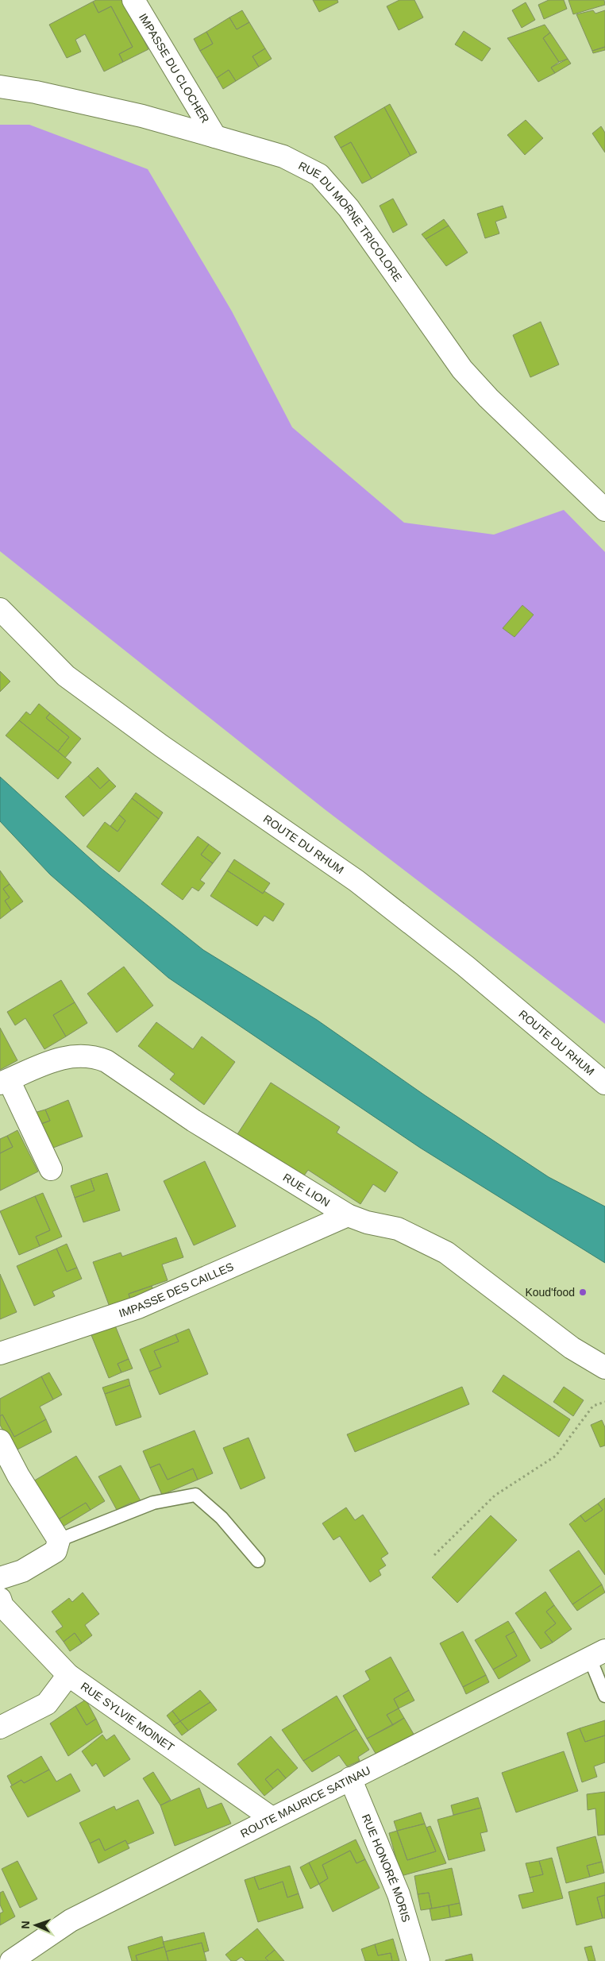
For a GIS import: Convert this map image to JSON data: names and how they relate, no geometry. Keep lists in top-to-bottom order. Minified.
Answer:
{"streets":{"street":["IMPASSE DU CLOCHER","RUE DU MORNE TRICOLORE","ROUTE DU RHUM","RUE LION","IMPASSE DES CAILLES","RUE SYLVIE MOINET","ROUTE MAURICE SATINAU","RUE HONORÉ MORIS"]},"crossings":[["IMPASSE DU CLOCHER","RUE DU MORNE TRICOLORE"],["RUE LION","IMPASSE DES CAILLES"],["RUE SYLVIE MOINET","ROUTE MAURICE SATINAU"],["ROUTE MAURICE SATINAU","RUE HONORÉ MORIS"]],"places":["Koud'food"],"north":"left"}
